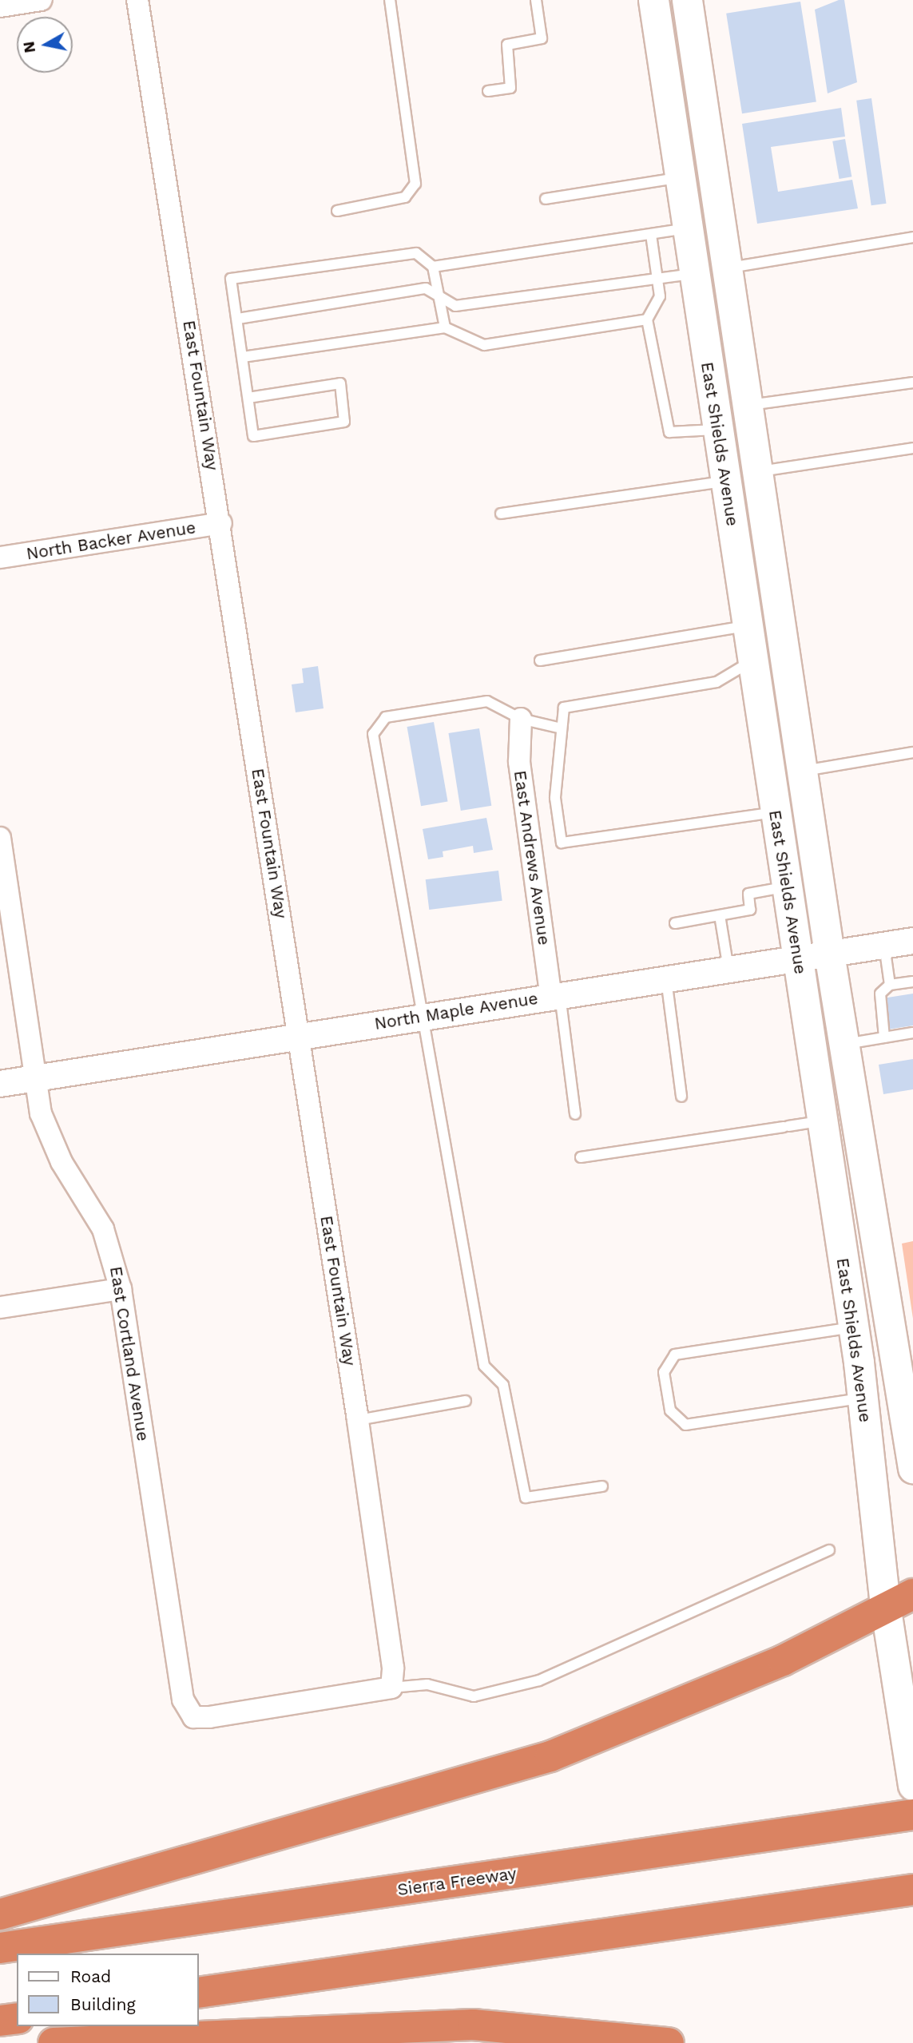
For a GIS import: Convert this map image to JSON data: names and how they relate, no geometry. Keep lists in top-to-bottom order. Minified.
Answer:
{"streets":{"highway":["Sierra Freeway"],"main road":["East Shields Avenue"],"street":["East Fountain Way","North Backer Avenue","East Andrews Avenue","North Maple Avenue","East Cortland Avenue"]},"crossings":[["East Fountain Way","North Backer Avenue"],["East Fountain Way","North Maple Avenue"],["East Fountain Way","East Cortland Avenue"],["East Shields Avenue","North Maple Avenue"],["East Andrews Avenue","North Maple Avenue"],["North Maple Avenue","East Cortland Avenue"]],"legend":["Road","Building"],"north":"left"}
